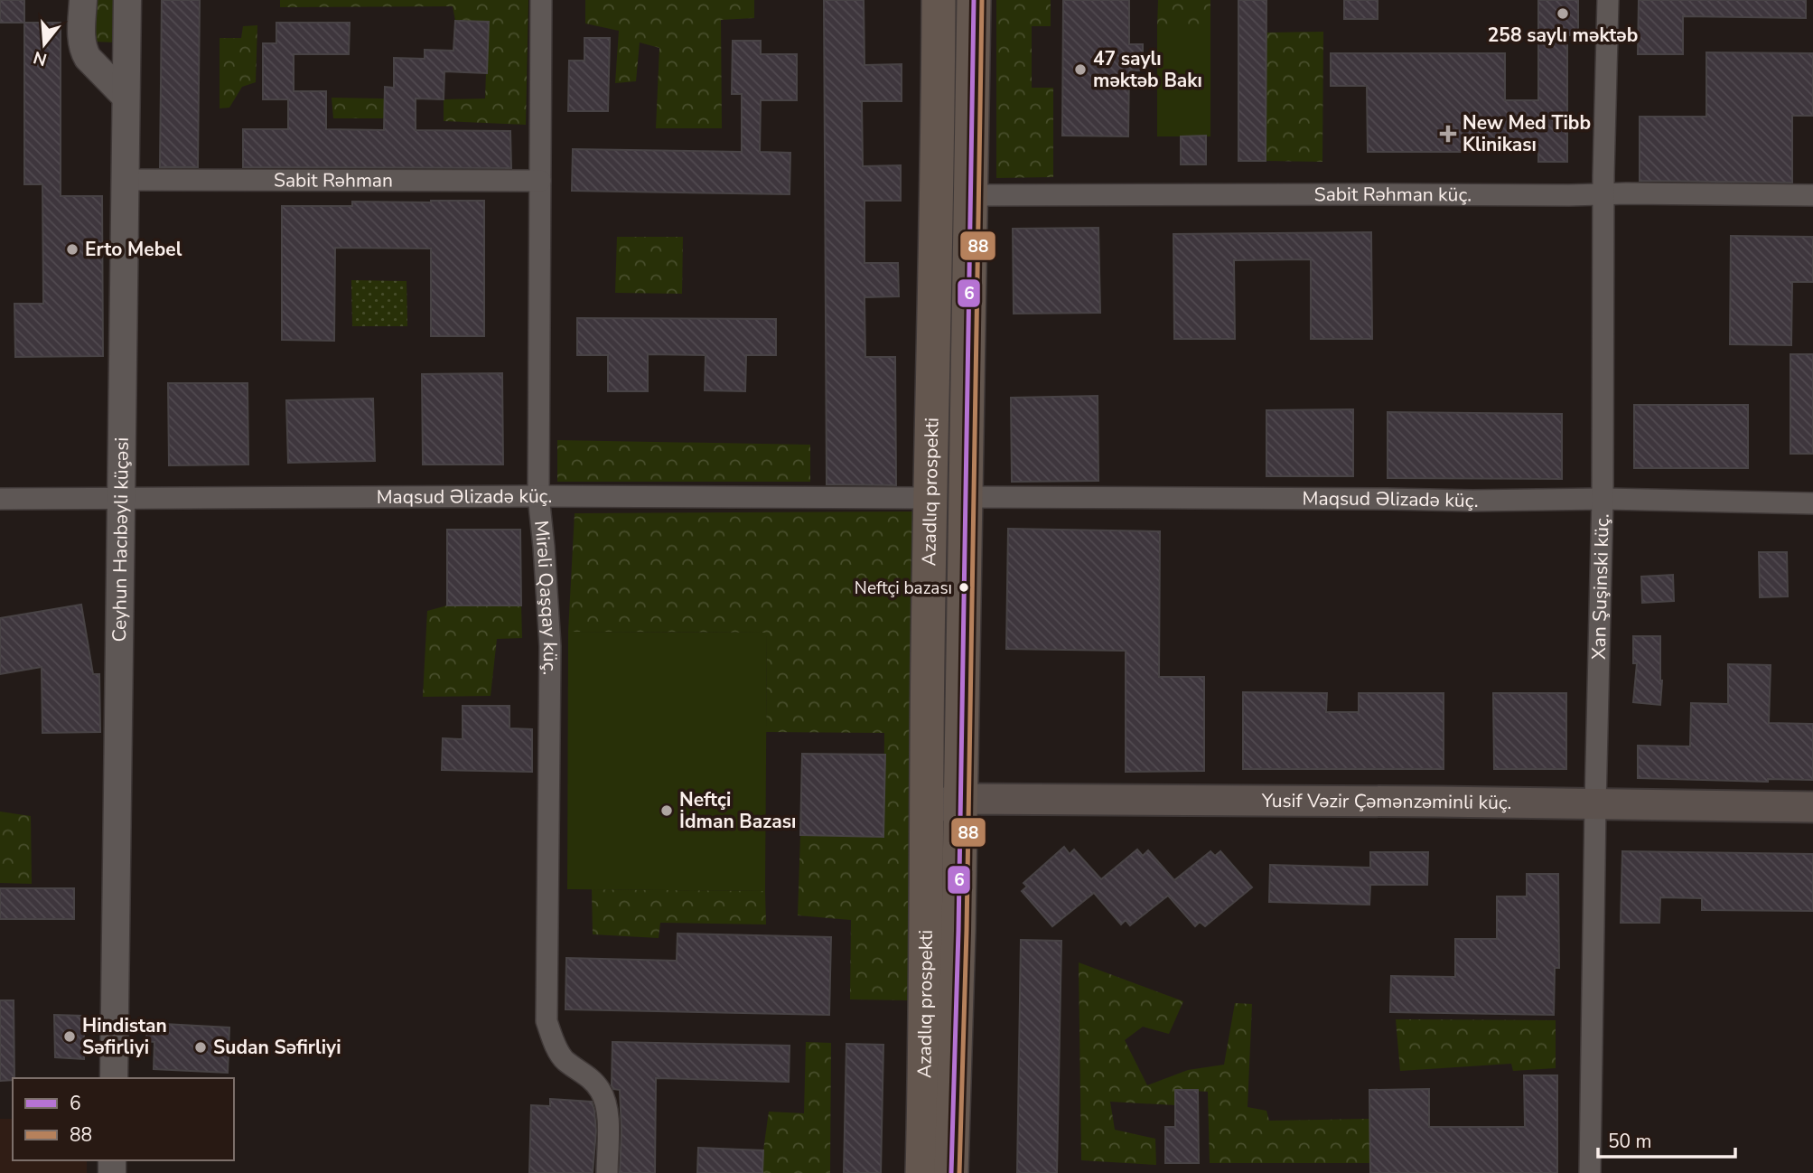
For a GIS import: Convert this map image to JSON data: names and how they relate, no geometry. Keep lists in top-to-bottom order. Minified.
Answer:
{"streets":{"main road":["Azadlıq prospekti","Yusif Vəzir Çəmənzəminli küç."],"street":["Sabit Rəhman","Sabit Rəhman küç.","Maqsud Əlizadə küç.","Ceyhun Hacıbəyli küçəsi","Xan Şuşinski küç.","Mirəli Qaşqay küç."]},"crossings":[["Sabit Rəhman","Ceyhun Hacıbəyli küçəsi"],["Sabit Rəhman","Mirəli Qaşqay küç."],["Sabit Rəhman küç.","Azadlıq prospekti"],["Sabit Rəhman küç.","Xan Şuşinski küç."],["Azadlıq prospekti","Maqsud Əlizadə küç."],["Azadlıq prospekti","Yusif Vəzir Çəmənzəminli küç."],["Maqsud Əlizadə küç.","Ceyhun Hacıbəyli küçəsi"],["Maqsud Əlizadə küç.","Xan Şuşinski küç."],["Maqsud Əlizadə küç.","Mirəli Qaşqay küç."],["Xan Şuşinski küç.","Yusif Vəzir Çəmənzəminli küç."]],"places":{"other":["258 saylı məktəb","47 saylı məktəb Bakı","Erto Mebel","Neftçi bazası","Neftçi İdman Bazası","Hindistan Səfirliyi","Sudan Səfirliyi"],"health":["New Med Tibb Klinikası"]},"lines":["transit line 6","transit line 88"],"legend":["6","88"],"scale_bar":"50 m","north":"bottom"}
